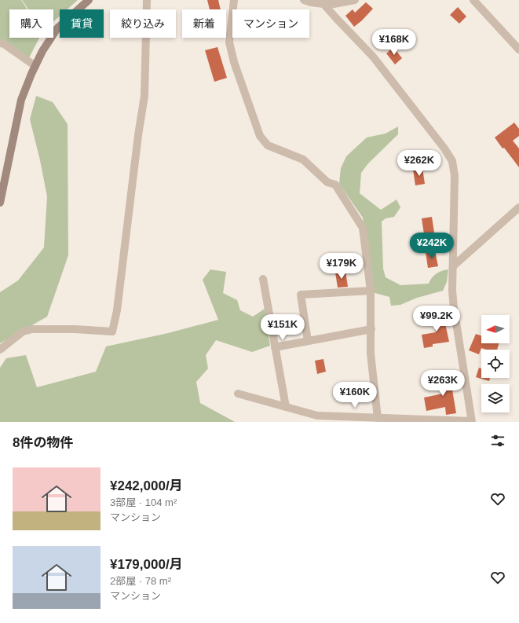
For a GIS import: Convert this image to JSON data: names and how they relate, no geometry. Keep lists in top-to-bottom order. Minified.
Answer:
{"north":"left","page":{"chip":["購入","賃貸","絞り込み","新着","マンション"],"price":["¥168K","¥262K","¥242K","¥179K","¥99.2K","¥151K","¥263K","¥160K"],"heading":"8件の物件","list":[{"name":"¥242,000/月","note":"3部屋 · 104 m² · マンション"},{"name":"¥179,000/月","note":"2部屋 · 78 m² · マンション"}]}}
